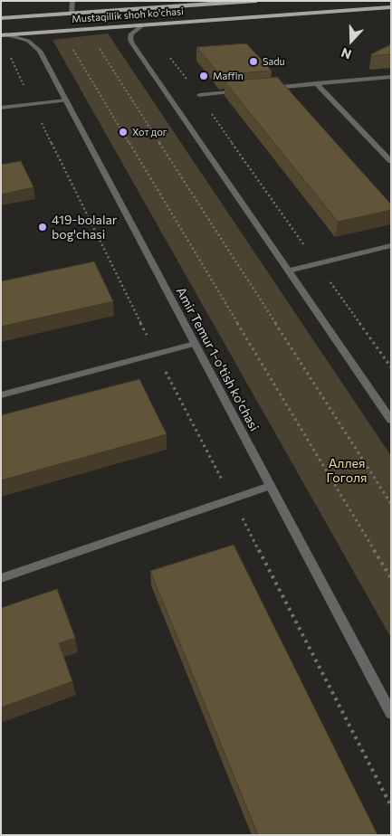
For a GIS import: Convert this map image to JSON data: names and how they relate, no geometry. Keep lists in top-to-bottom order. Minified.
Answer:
{"streets":{"main road":["Mustaqillik shoh ko'chasi"],"street":["Amir Temur 1-o'tish ko'chasi"]},"crossings":[["Mustaqillik shoh ko'chasi","Amir Temur 1-o'tish ko'chasi"]],"parks":["Аллея Гоголя"],"places":["Sadu","Maffin","Хот дог","419-bolalar bog'chasi"],"north":"bottom"}
